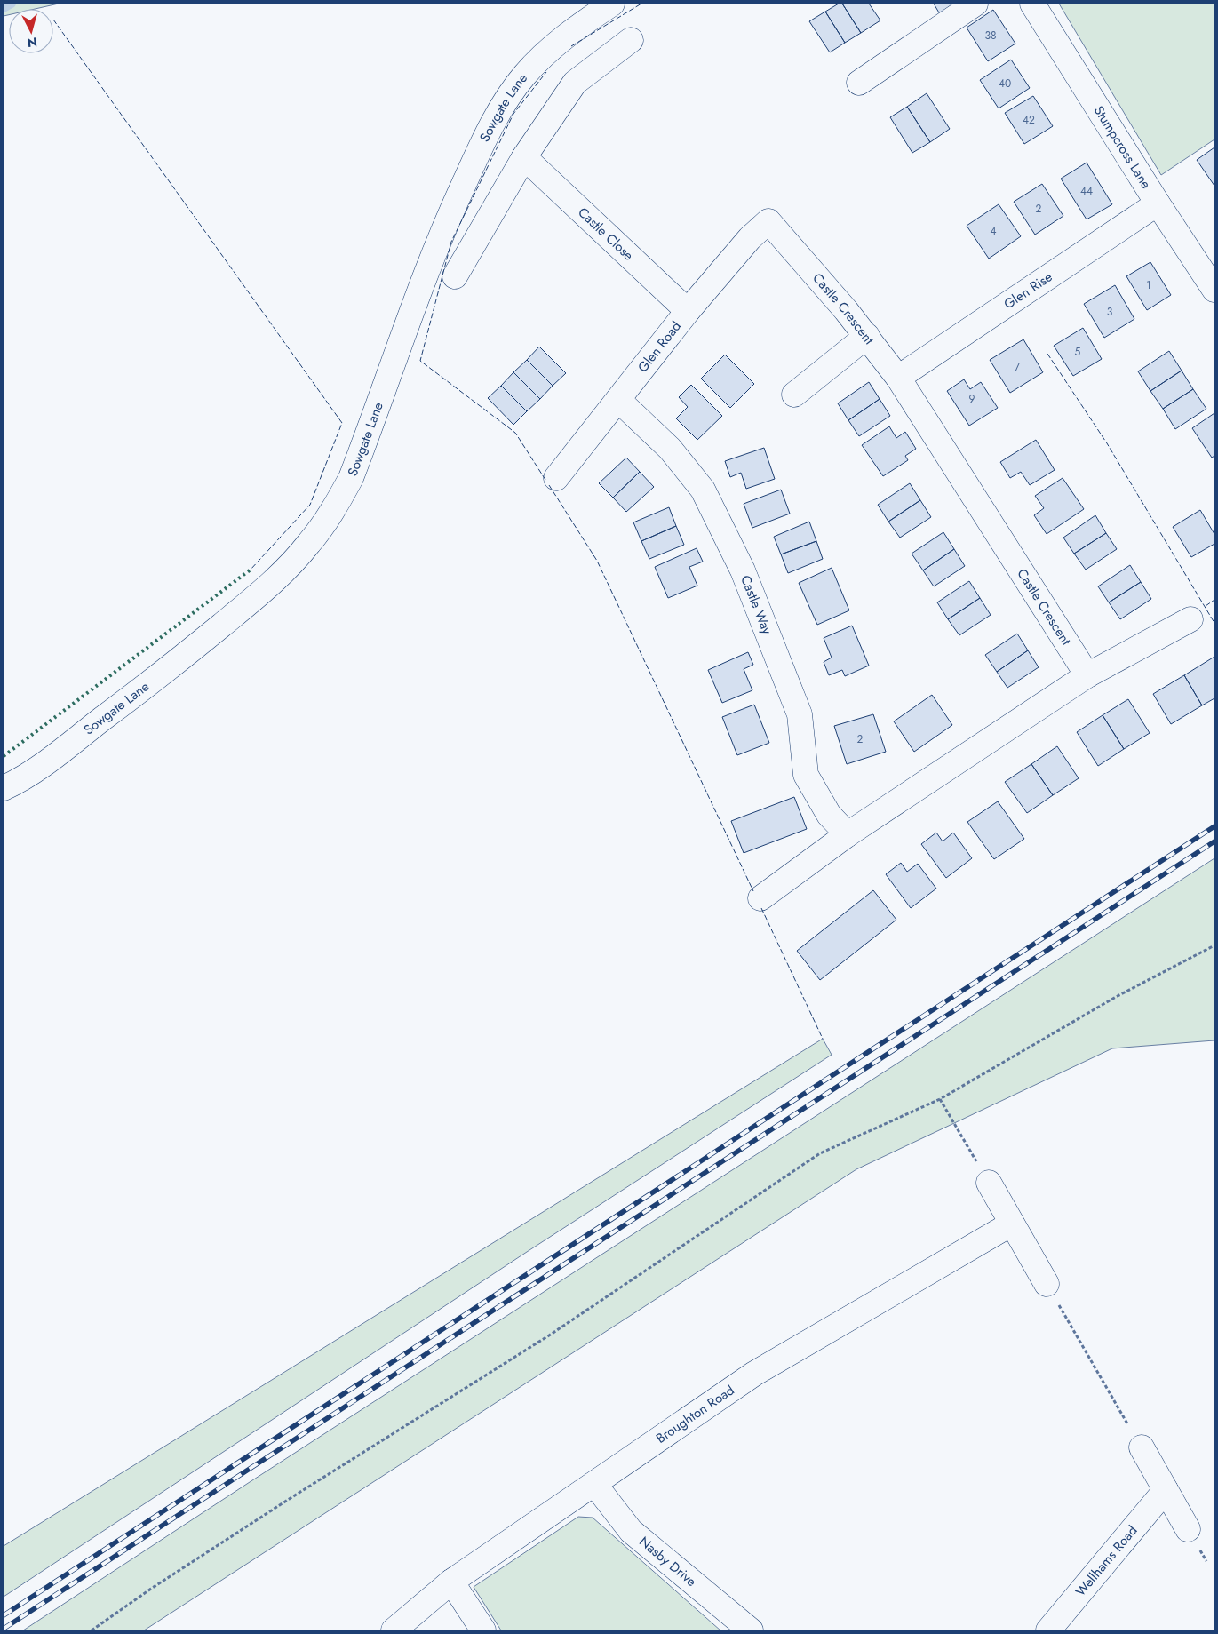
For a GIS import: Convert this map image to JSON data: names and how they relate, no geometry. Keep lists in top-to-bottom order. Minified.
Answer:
{"streets":{"street":["Sowgate Lane","Stumpcross Lane","Castle Close","Glen Rise","Castle Crescent","Glen Road","Castle Way","Broughton Road","Wellhams Road","Nasby Drive"]},"crossings":[["Stumpcross Lane","Glen Rise"],["Castle Close","Glen Road"],["Glen Rise","Castle Crescent"],["Castle Crescent","Glen Road"],["Glen Road","Castle Way"],["Broughton Road","Nasby Drive"]],"house_numbers":["38","40","42","44","2","4","1","3","5","7","9","2"],"north":"bottom"}
